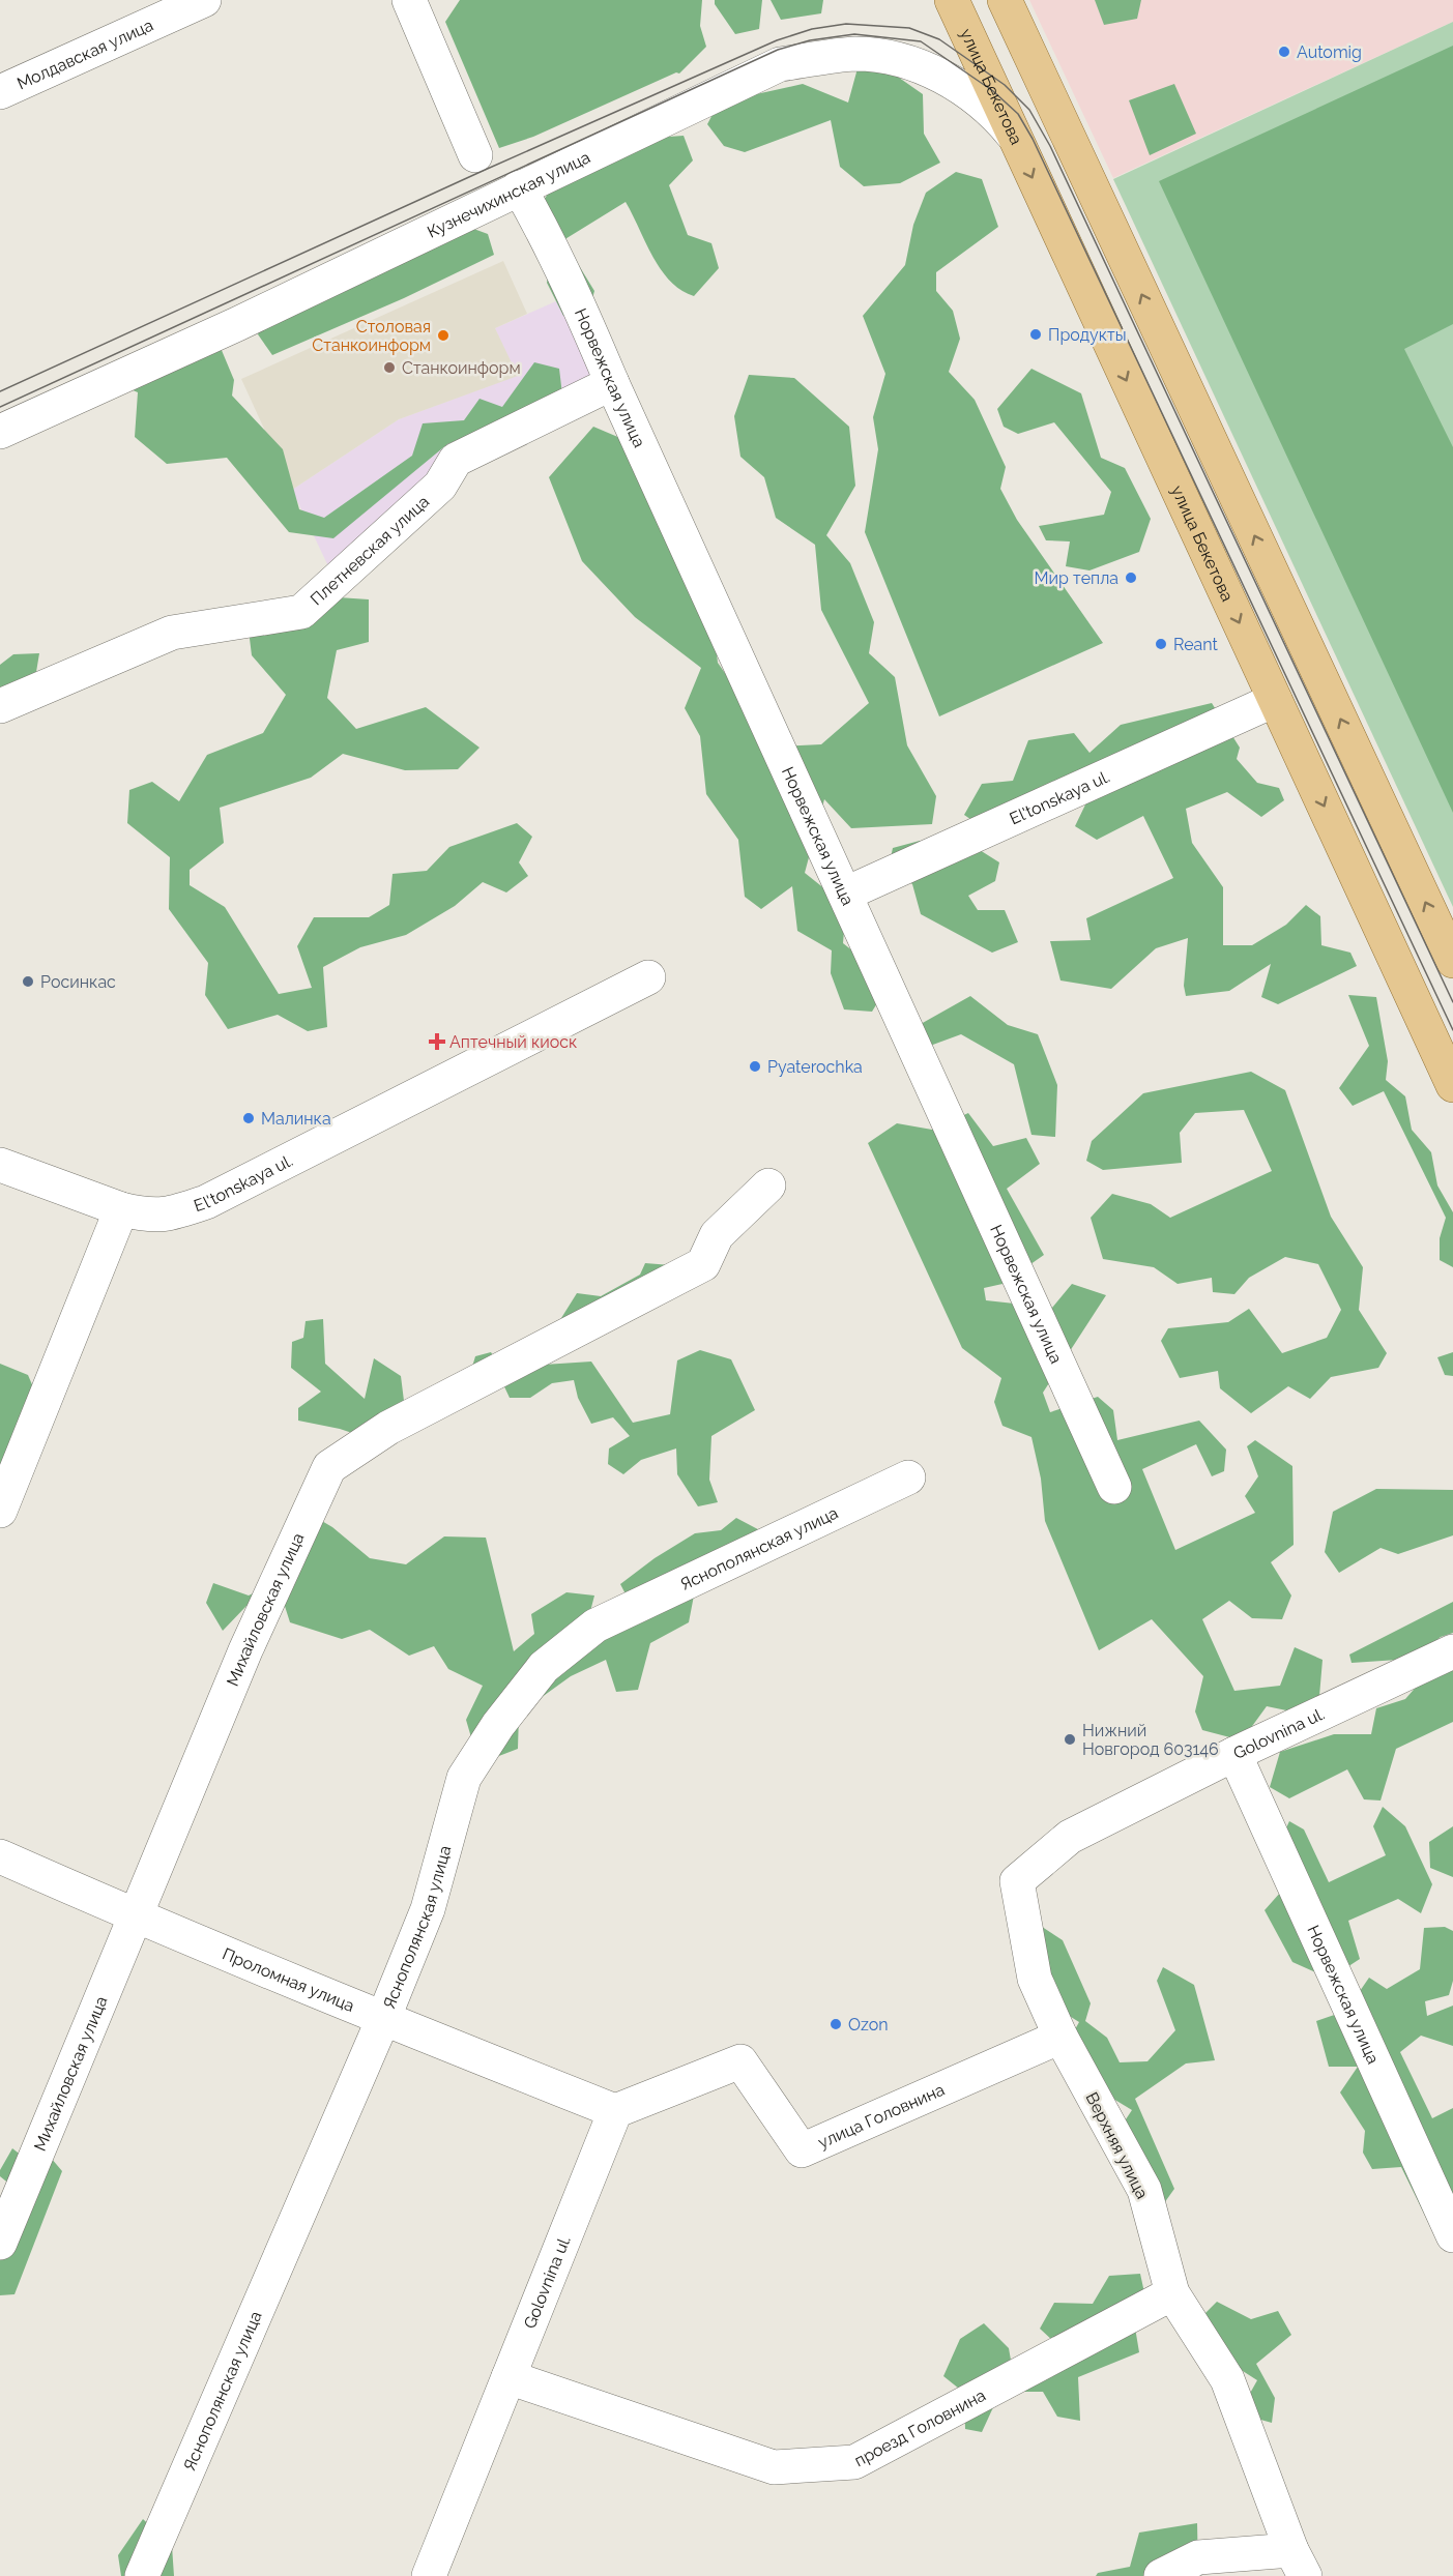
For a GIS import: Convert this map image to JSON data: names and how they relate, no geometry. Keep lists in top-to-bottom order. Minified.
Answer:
{"streets":{"main road":["улица Бекетова"],"street":["Молдавская улица","Кузнечихинская улица","Норвежская улица","Плетневская улица","El'tonskaya ul.","Яснополянская улица","Михайловская улица","Golovnina ul.","Проломная улица","Верхняя улица","проезд Головнина"]},"crossings":[["улица Бекетова","Кузнечихинская улица"],["улица Бекетова","El'tonskaya ul."],["Кузнечихинская улица","Норвежская улица"],["Норвежская улица","Плетневская улица"],["Норвежская улица","El'tonskaya ul."],["Норвежская улица","Golovnina ul."],["Яснополянская улица","Проломная улица"],["Михайловская улица","Проломная улица"],["Golovnina ul.","Проломная улица"],["Golovnina ul.","Верхняя улица"],["Golovnina ul.","проезд Головнина"],["Верхняя улица","проезд Головнина"]],"places":{"other":["Automig","Продукты","Столовая Станкоинформ","Станкоинформ","Мир тепла","Reant","Росинкас","Pyaterochka","Малинка","Нижний Новгород 603146","Ozon"],"health":["Аптечный киоск"]}}
